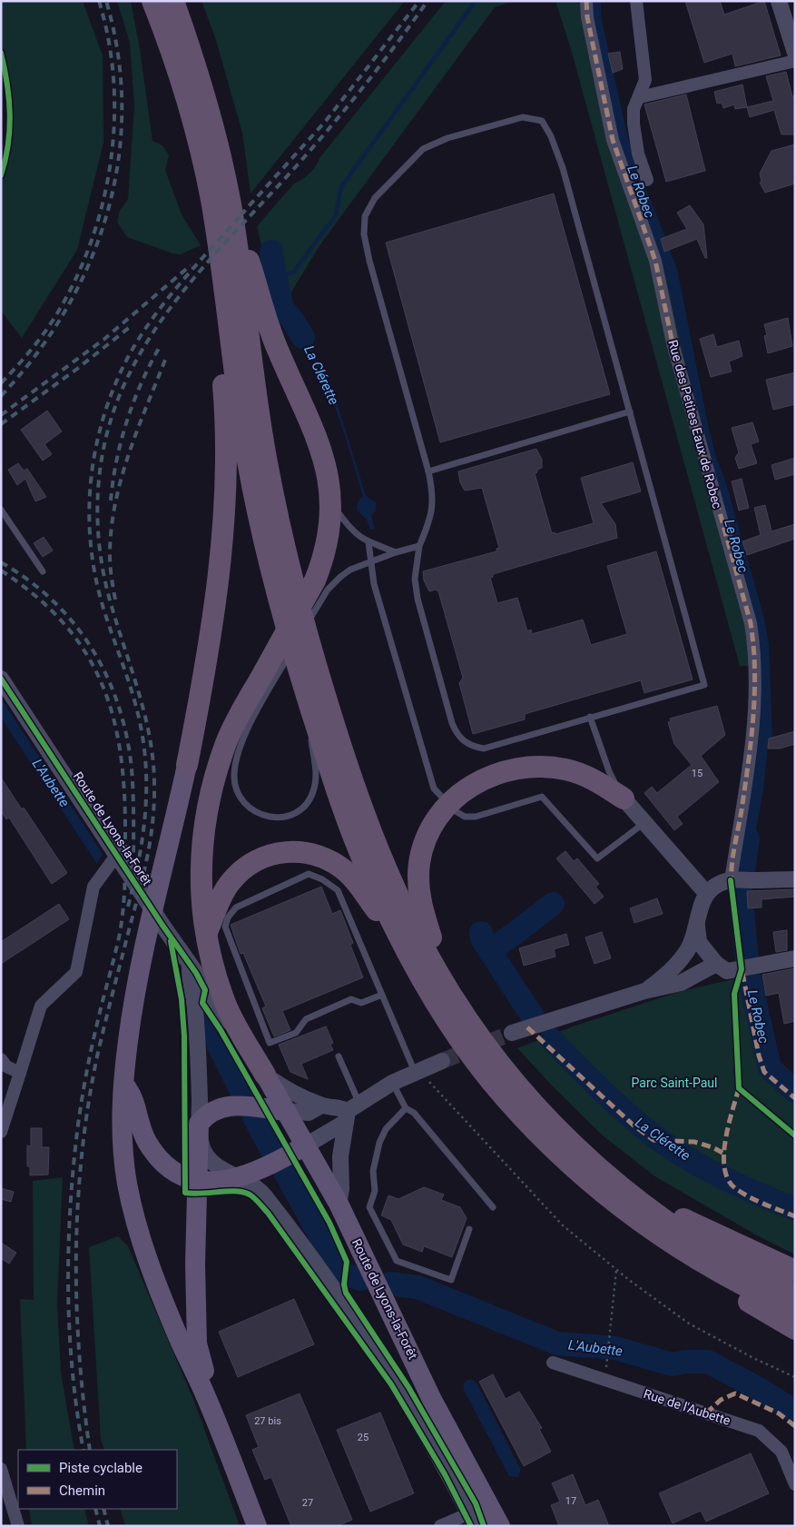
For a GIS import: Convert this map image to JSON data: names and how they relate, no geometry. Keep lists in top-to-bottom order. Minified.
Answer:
{"streets":{"main road":["Route de Lyons-la-Forêt"],"street":["Rue des Petites Eaux de Robec","Rue de l'Aubette"]},"water":["Le Robec","La Clérette","L'Aubette"],"parks":["Parc Saint-Paul"],"house_numbers":["15","27 bis","25","17","27"],"legend":["Piste cyclable","Chemin"]}
